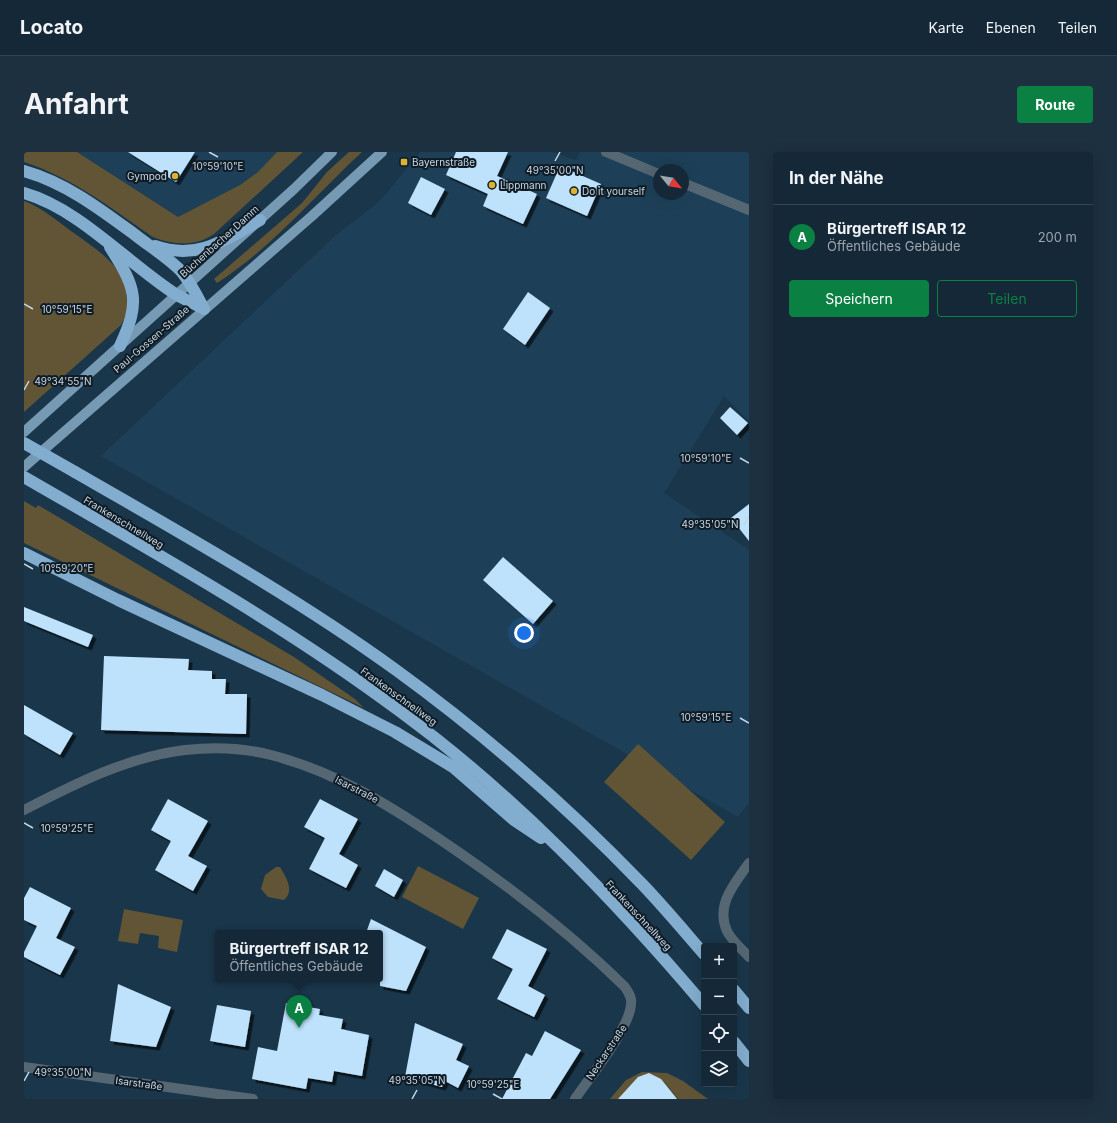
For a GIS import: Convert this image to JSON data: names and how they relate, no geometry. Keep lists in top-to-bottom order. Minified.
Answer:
{"streets":{"highway":["Frankenschnellweg"],"main road":["Büchenbacher Damm","Paul-Gossen-Straße"],"street":["Isarstraße","Neckarstraße"]},"crossings":[["Büchenbacher Damm","Paul-Gossen-Straße"],["Isarstraße","Neckarstraße"]],"places":{"transit":["Bayernstraße"],"other":["Gympod","Lippmann","Do it yourself"]},"north":"bottom right","page":{"header":"Locato","nav":["Karte","Ebenen","Teilen"],"buttons":["Route",["Speichern","Teilen"]],"title":"Anfahrt","heading":"In der Nähe","list":[{"mark":"A","name":"Bürgertreff ISAR 12","note":"Öffentliches Gebäude","value":"200 m"}],"popup":["Bürgertreff ISAR 12","Öffentliches Gebäude"],"map_buttons":["+","−"],"pins":"A"},"coordinates":["10°59'10\"E","49°35'00\"N","10°59'15\"E","49°34'55\"N","49°35'05\"N","10°59'20\"E","10°59'25\"E"]}
